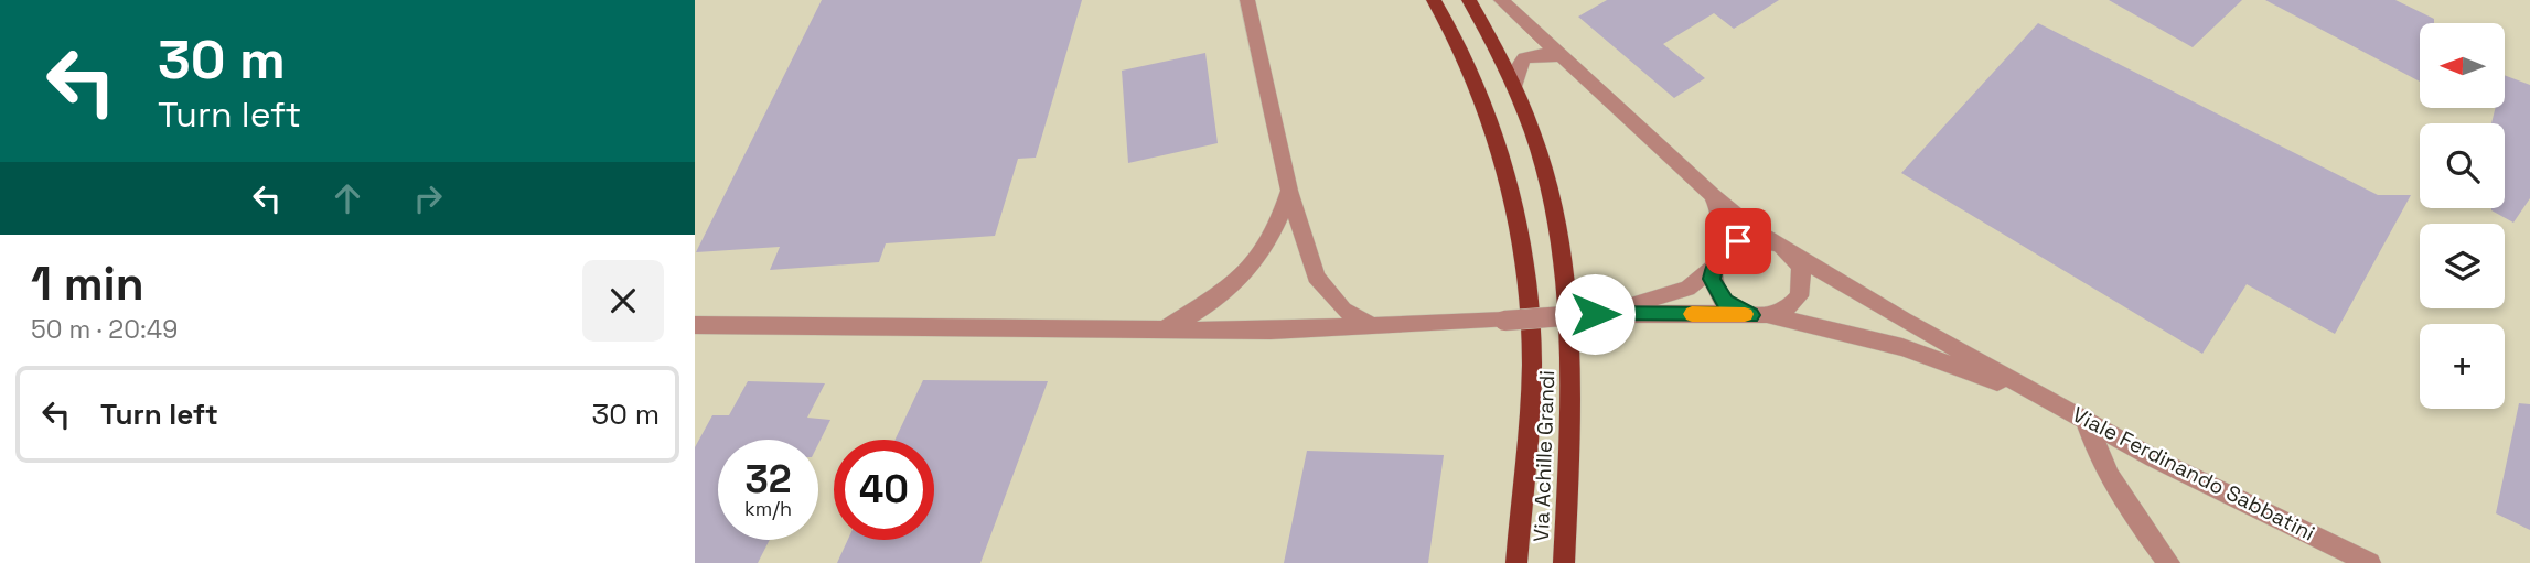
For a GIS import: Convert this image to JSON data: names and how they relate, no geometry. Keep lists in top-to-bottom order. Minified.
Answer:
{"streets":{"main road":["Via Achille Grandi"],"street":["Viale Ferdinando Sabbatini"]},"north":"left","page":{"turn":["30 m","Turn left"],"map_buttons":"+","heading":["1 min","50 m · 20:49"],"list":[{"name":"Turn left","value":"30 m"}],"speed":"32 km/h","limit":"40"}}
